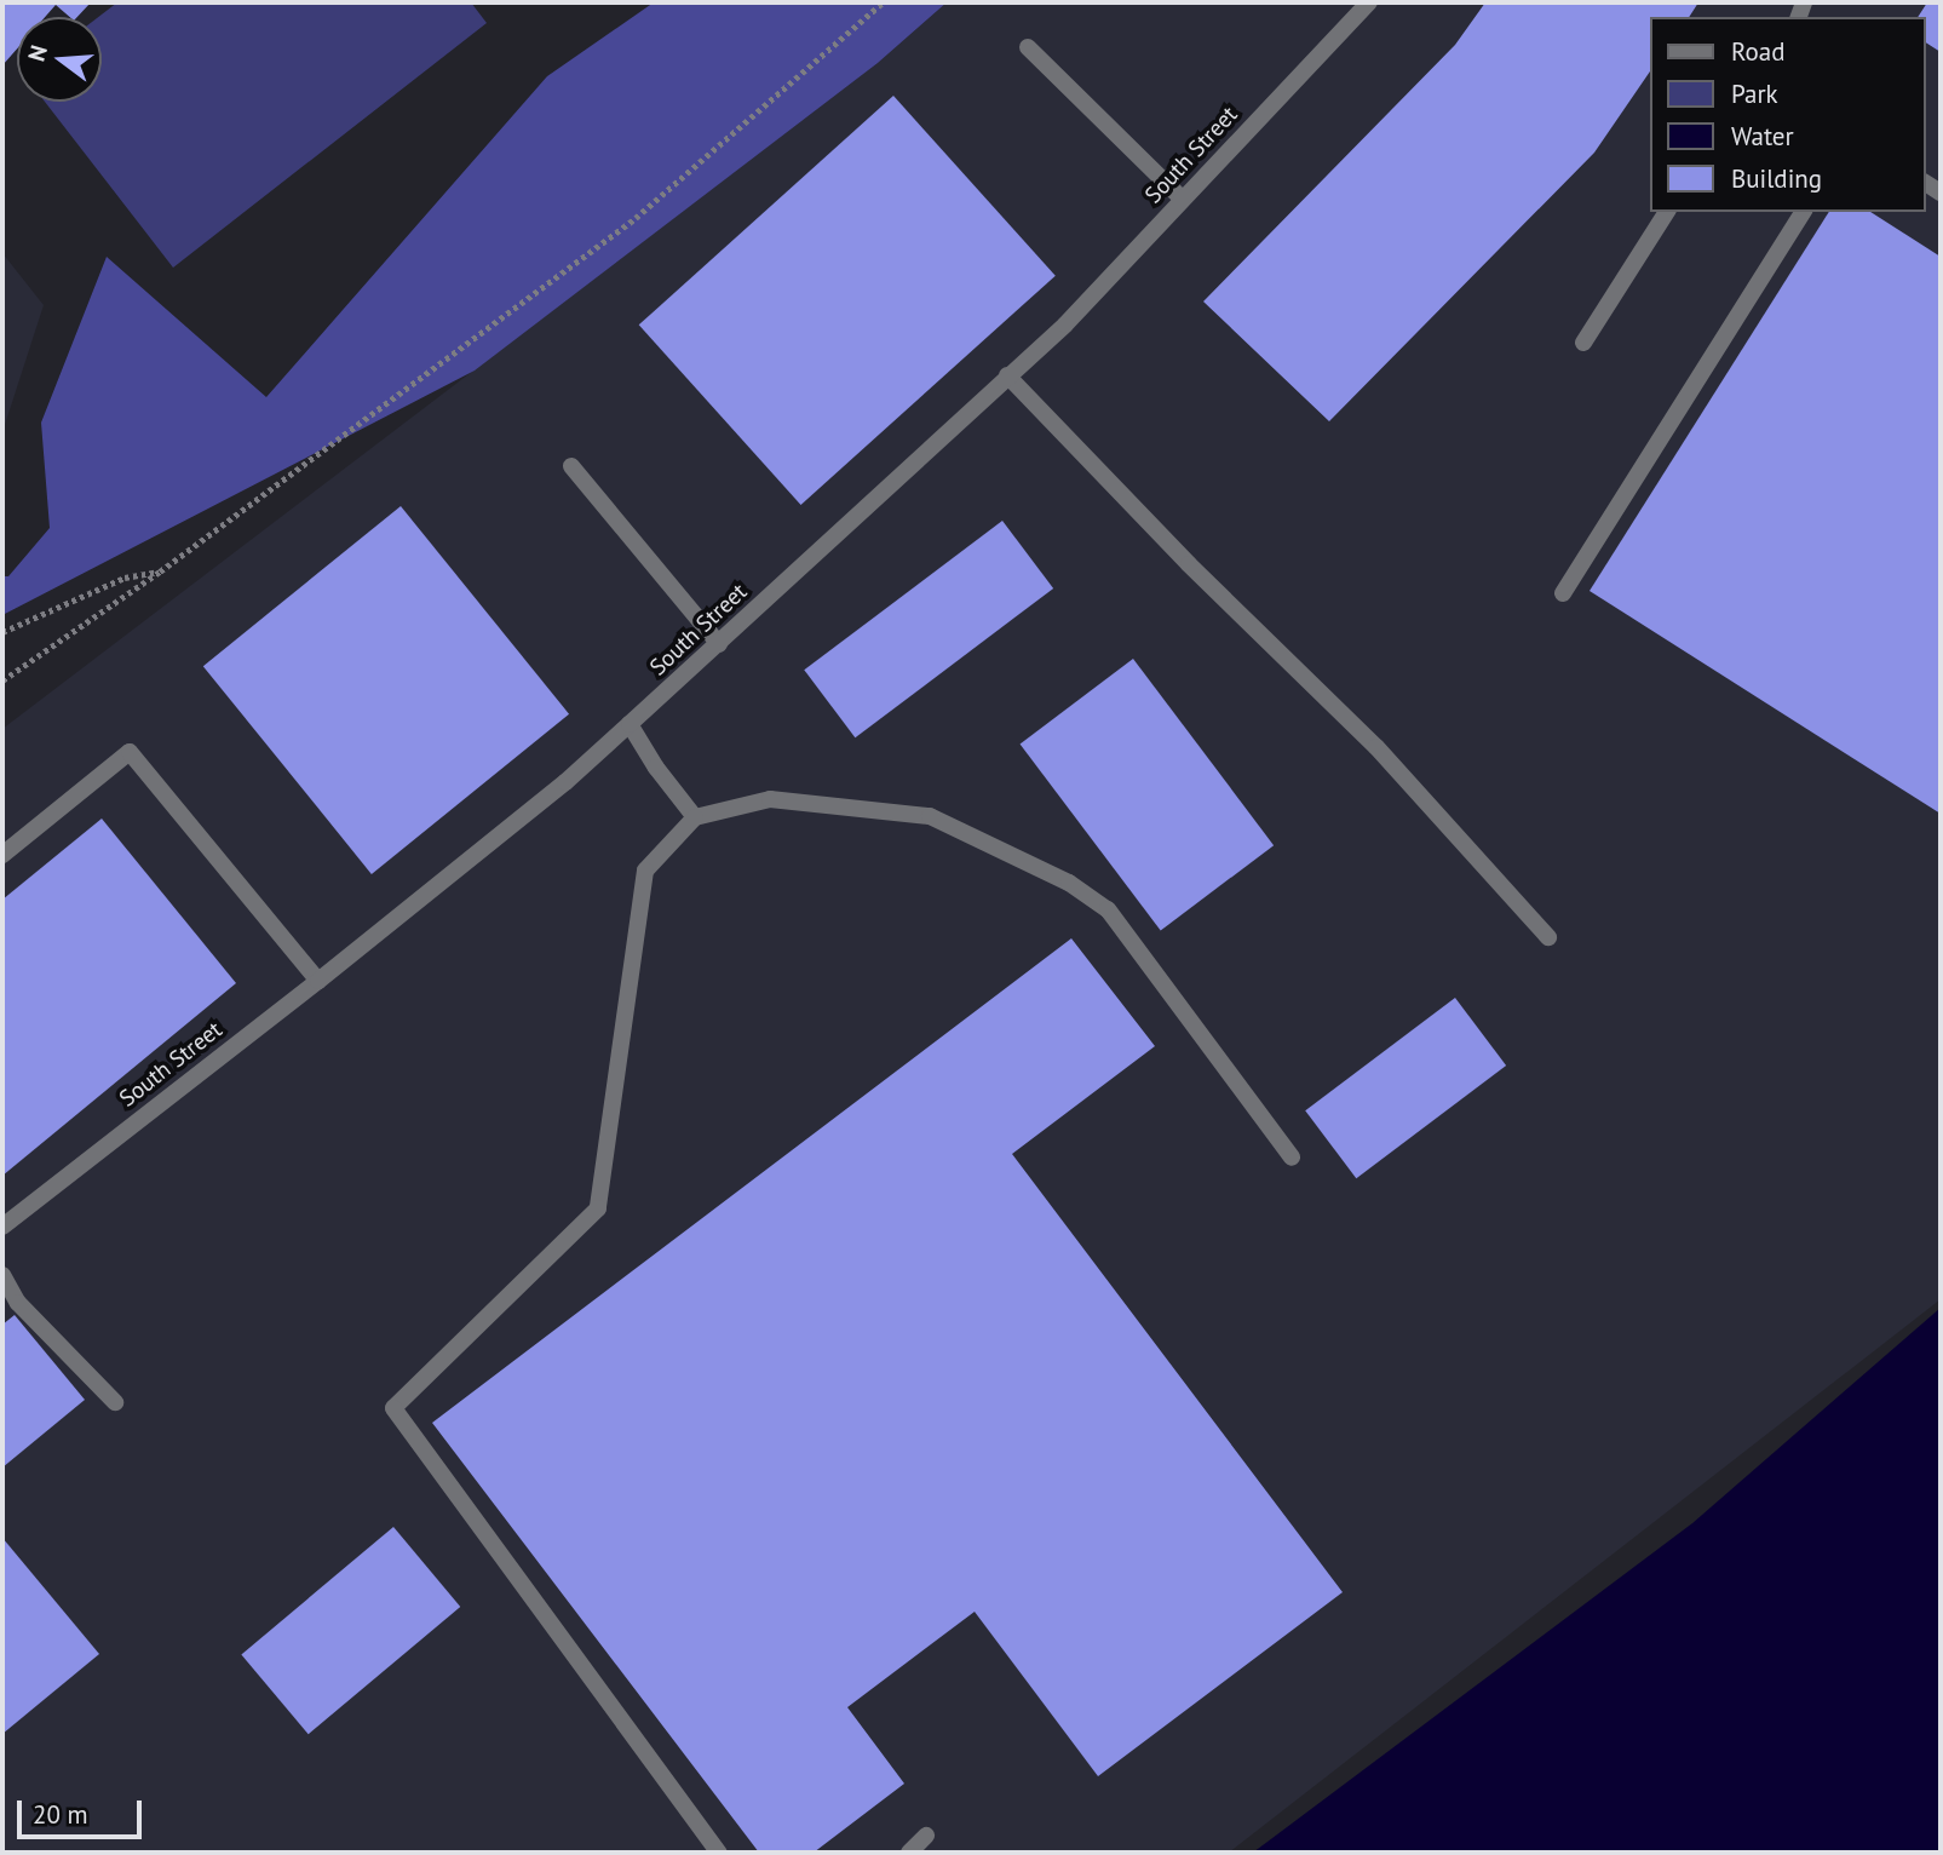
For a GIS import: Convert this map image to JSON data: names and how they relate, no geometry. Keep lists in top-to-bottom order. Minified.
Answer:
{"streets":{"street":["South Street"]},"legend":["Road","Park","Water","Building"],"scale_bar":"20 m","north":"left"}
